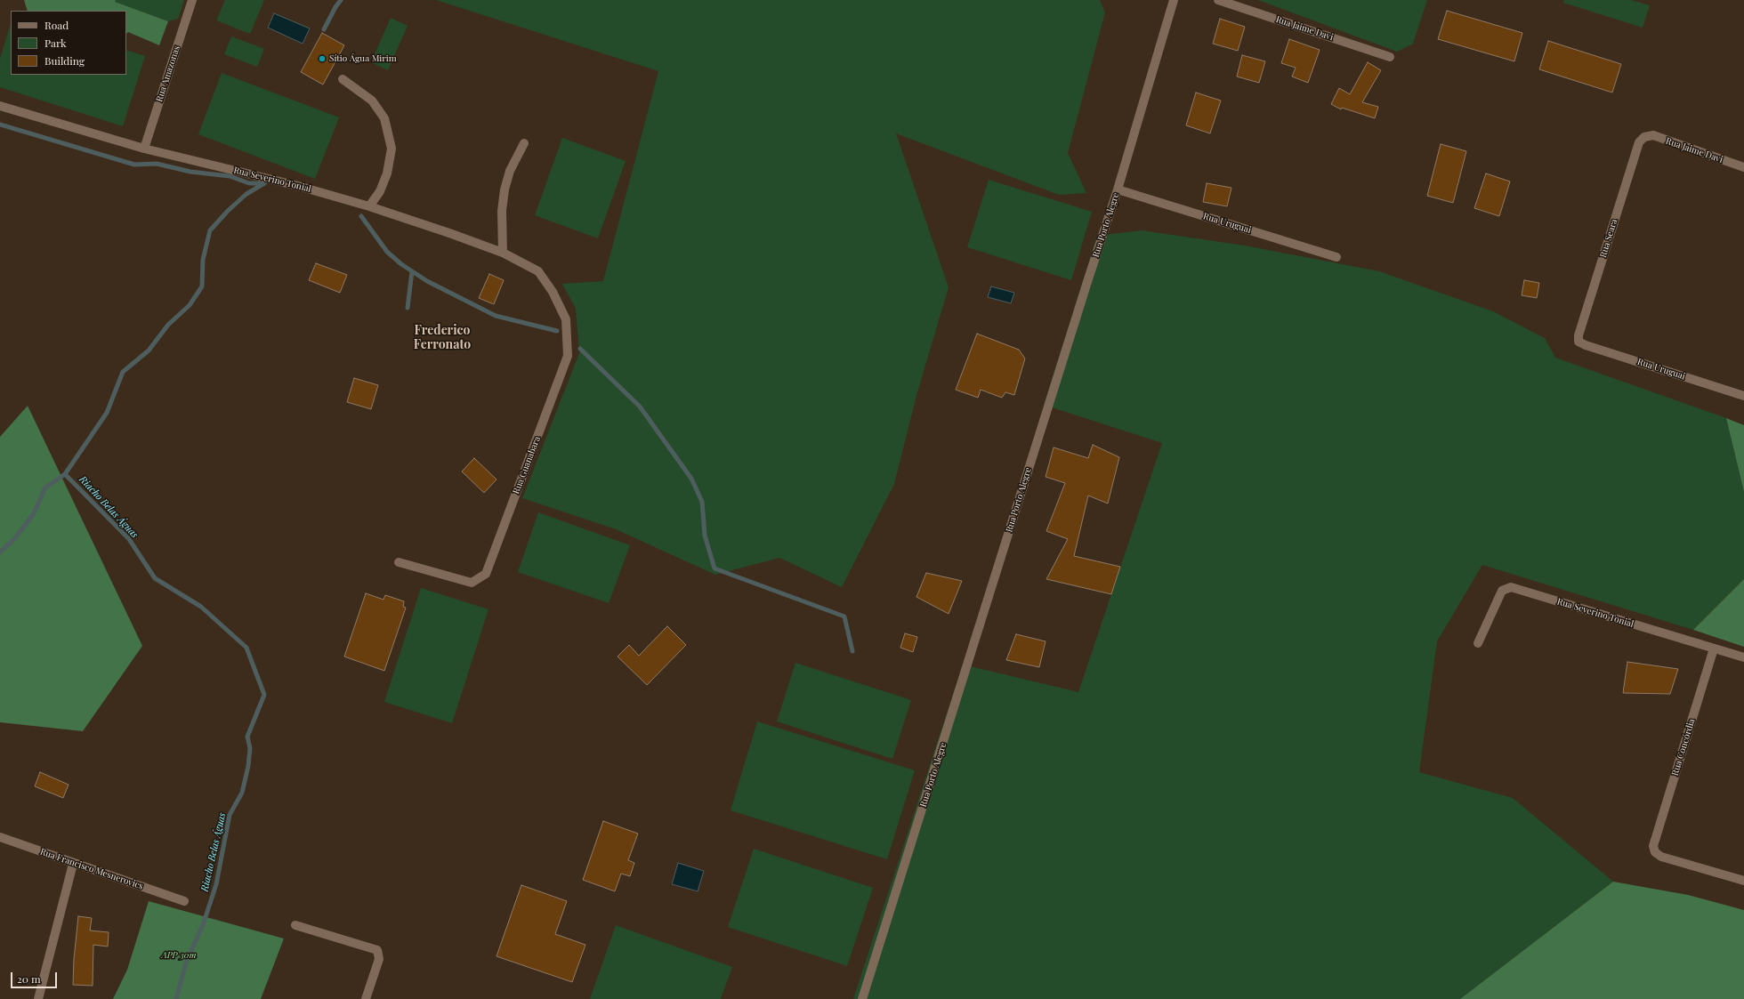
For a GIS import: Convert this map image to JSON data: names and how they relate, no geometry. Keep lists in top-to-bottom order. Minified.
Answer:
{"streets":{"street":["Rua Jaime Davi","Rua Amazonas","Rua Severino Tonial","Rua Uruguai","Rua Porto Alegre","Rua Seara","Rua Guanabara","Rua Concórdia","Rua Francisco Mesnerovics"]},"crossings":[["Rua Jaime Davi","Rua Seara"],["Rua Amazonas","Rua Severino Tonial"],["Rua Severino Tonial","Rua Guanabara"],["Rua Severino Tonial","Rua Concórdia"],["Rua Uruguai","Rua Porto Alegre"],["Rua Uruguai","Rua Seara"]],"districts":["Frederico Ferronato"],"water":["Riacho Belas Águas"],"parks":["APP 30m"],"places":["Sítio Água Mirim"],"legend":["Road","Park","Building"],"scale_bar":"20 m"}
